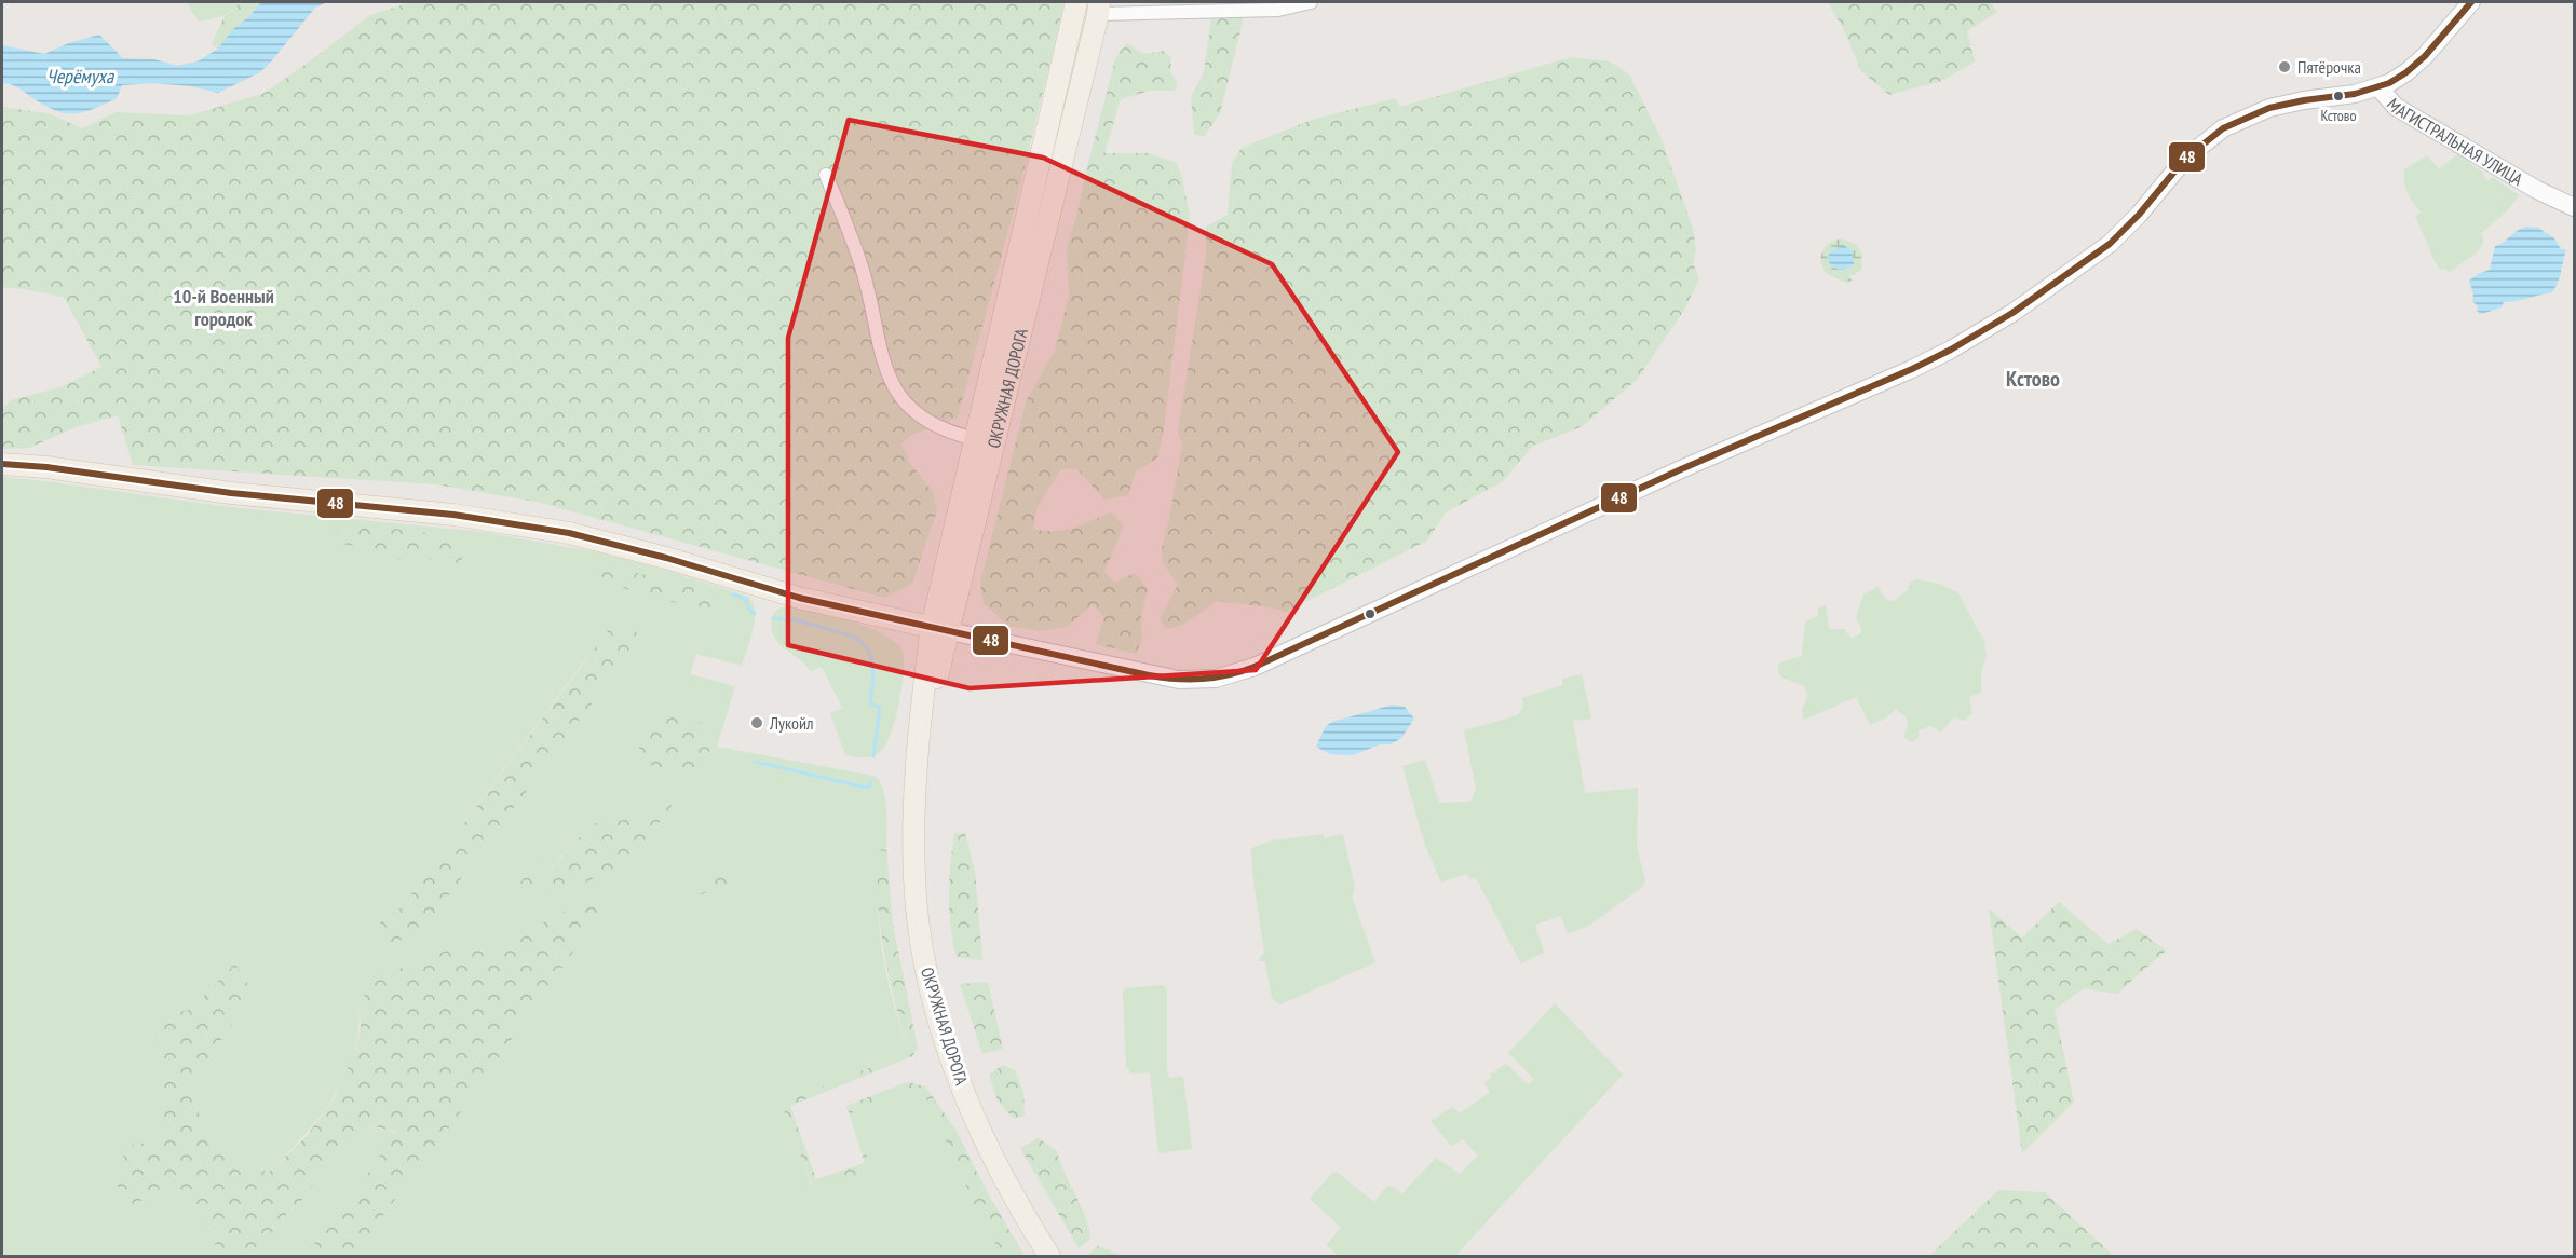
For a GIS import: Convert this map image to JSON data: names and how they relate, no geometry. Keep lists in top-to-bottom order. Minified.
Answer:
{"streets":{"main road":["МАГИСТРАЛЬНАЯ УЛИЦА","ОКРУЖНАЯ ДОРОГА"]},"crossings":[["МАГИСТРАЛЬНАЯ УЛИЦА","ОКРУЖНАЯ ДОРОГА"]],"districts":["10-й Военный городок","Кстово"],"water":["Черёмуха"],"places":["Пятёрочка","Кстово","Лукойл"],"lines":["transit line 48"]}
